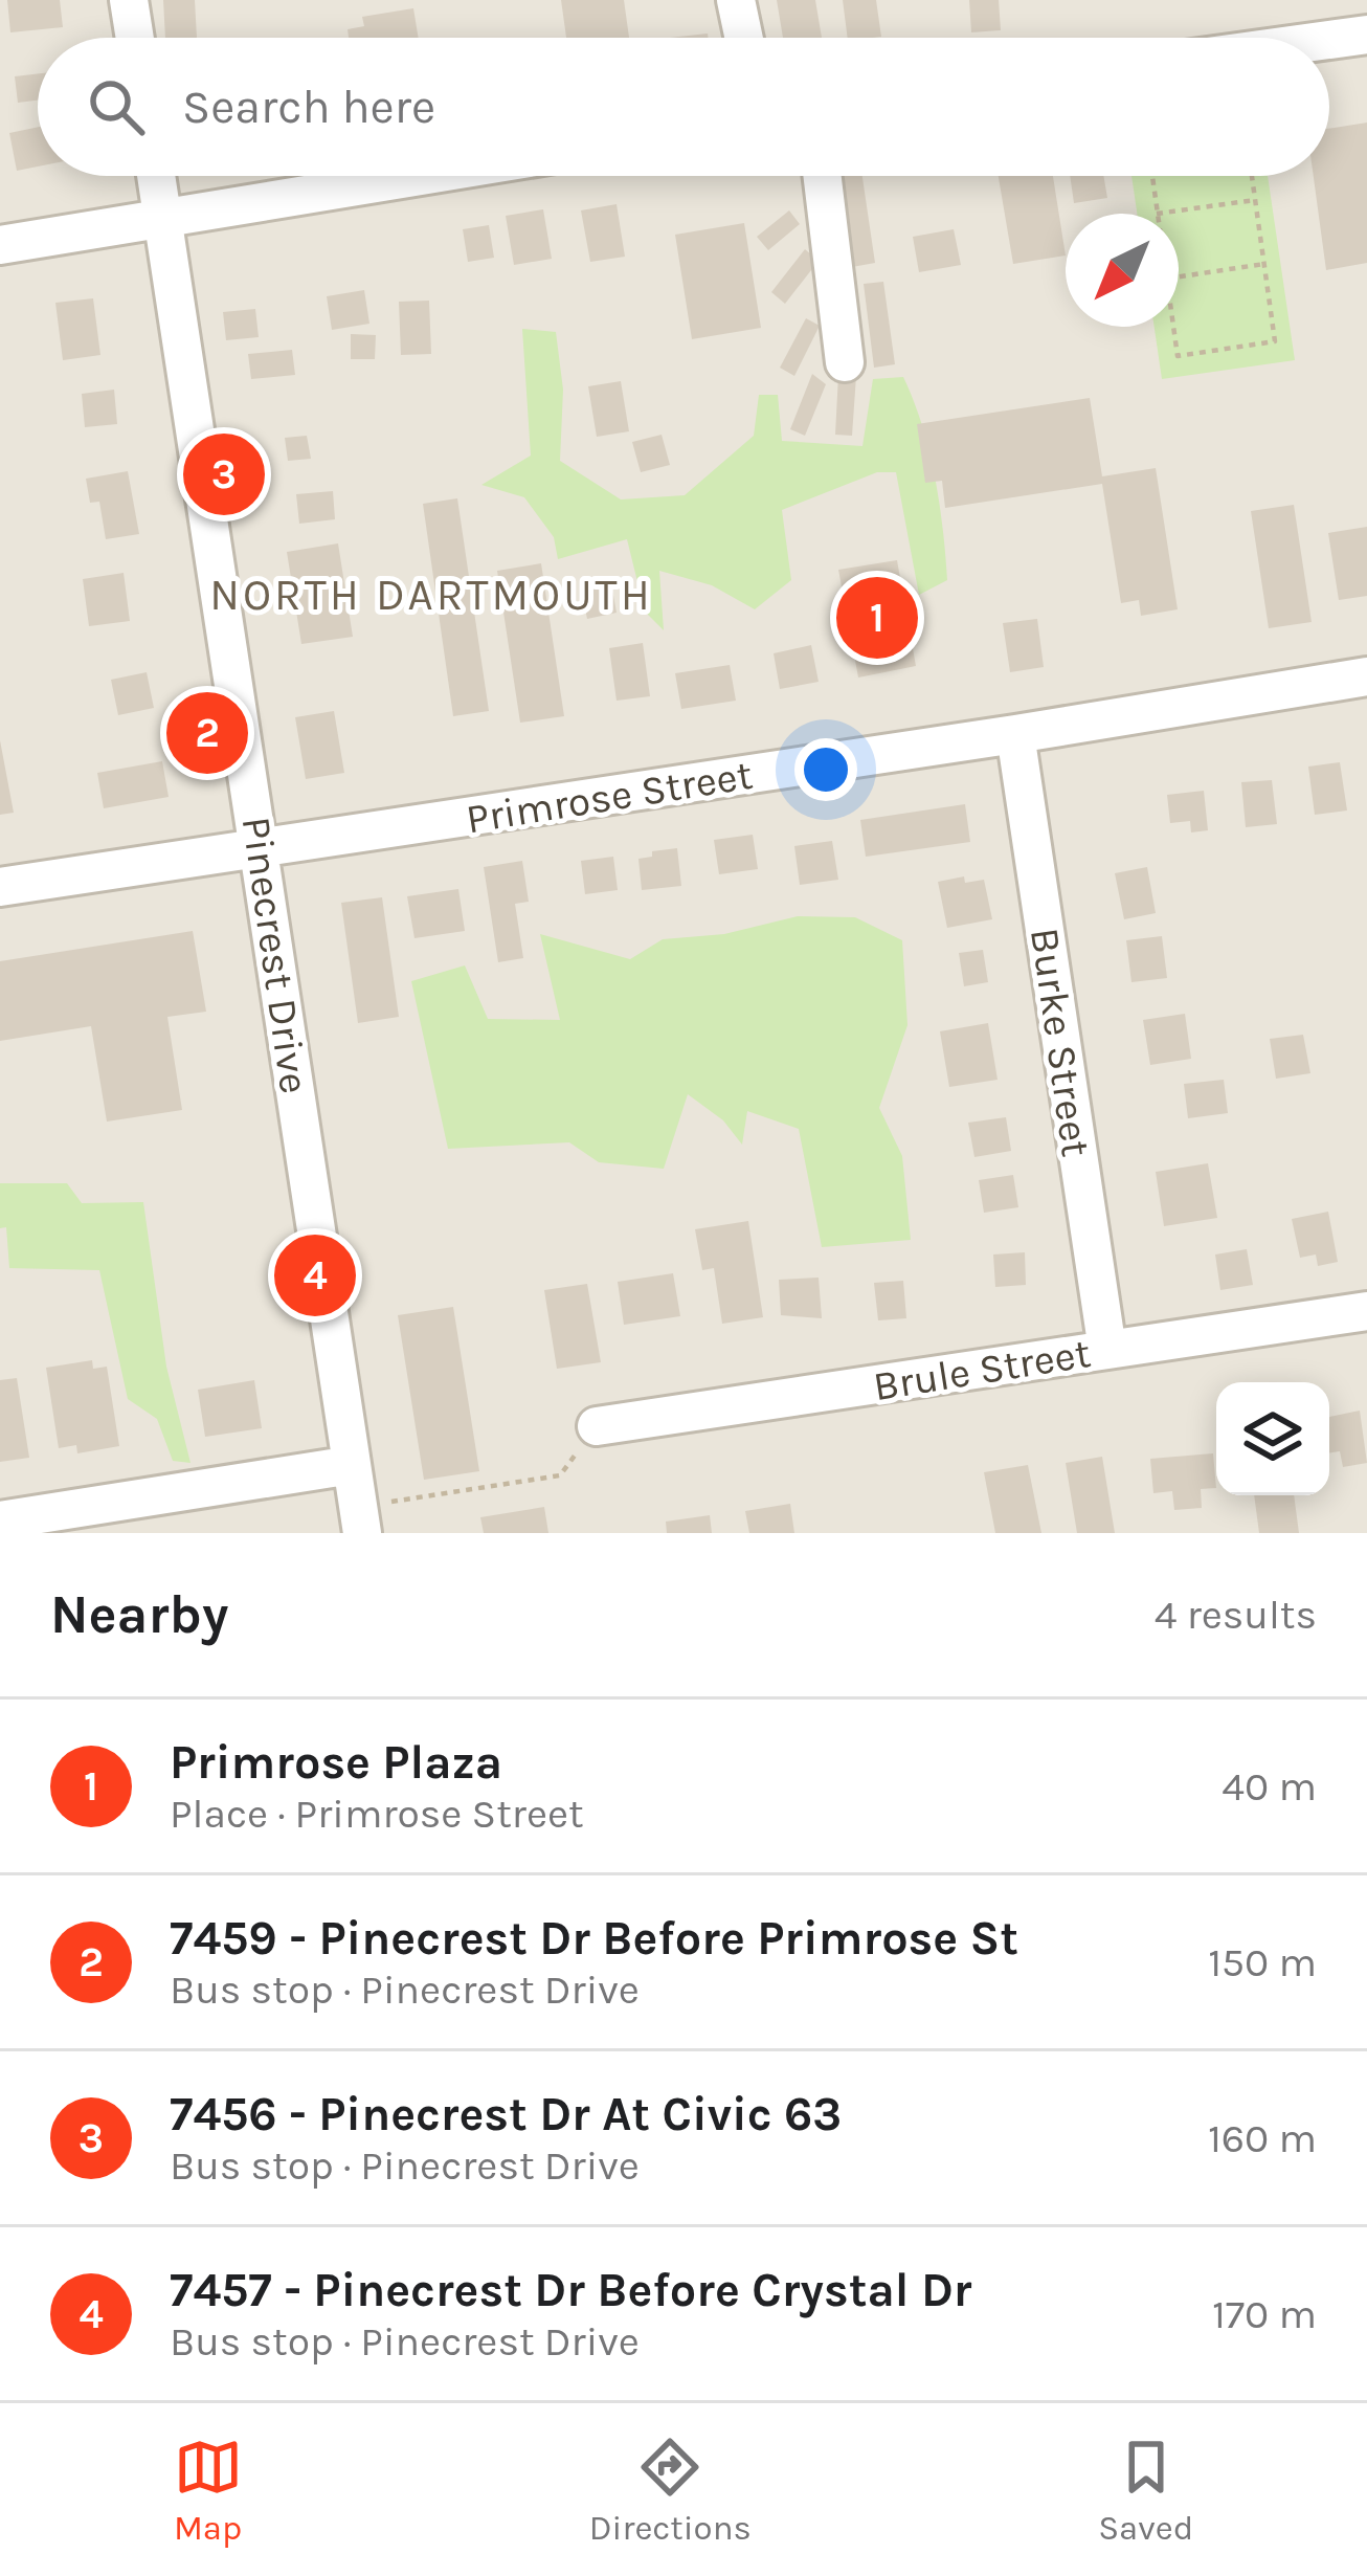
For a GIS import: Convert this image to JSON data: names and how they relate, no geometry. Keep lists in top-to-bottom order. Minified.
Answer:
{"streets":{"street":["Primrose Street","Pinecrest Drive","Burke Street","Brule Street"]},"crossings":[["Primrose Street","Pinecrest Drive"],["Primrose Street","Burke Street"],["Burke Street","Brule Street"]],"districts":["NORTH DARTMOUTH"],"north":"bottom left","page":{"search":"Search here","pins":["3","1","2","4"],"heading":["Nearby","4 results"],"list":[{"mark":"1","name":"Primrose Plaza","note":"Place · Primrose Street","value":"40 m"},{"mark":"2","name":"7459 - Pinecrest Dr Before Primrose St","note":"Bus stop · Pinecrest Drive","value":"150 m"},{"mark":"3","name":"7456 - Pinecrest Dr At Civic 63","note":"Bus stop · Pinecrest Drive","value":"160 m"},{"mark":"4","name":"7457 - Pinecrest Dr Before Crystal Dr","note":"Bus stop · Pinecrest Drive","value":"170 m"}],"nav":["Map","Directions","Saved"]}}
